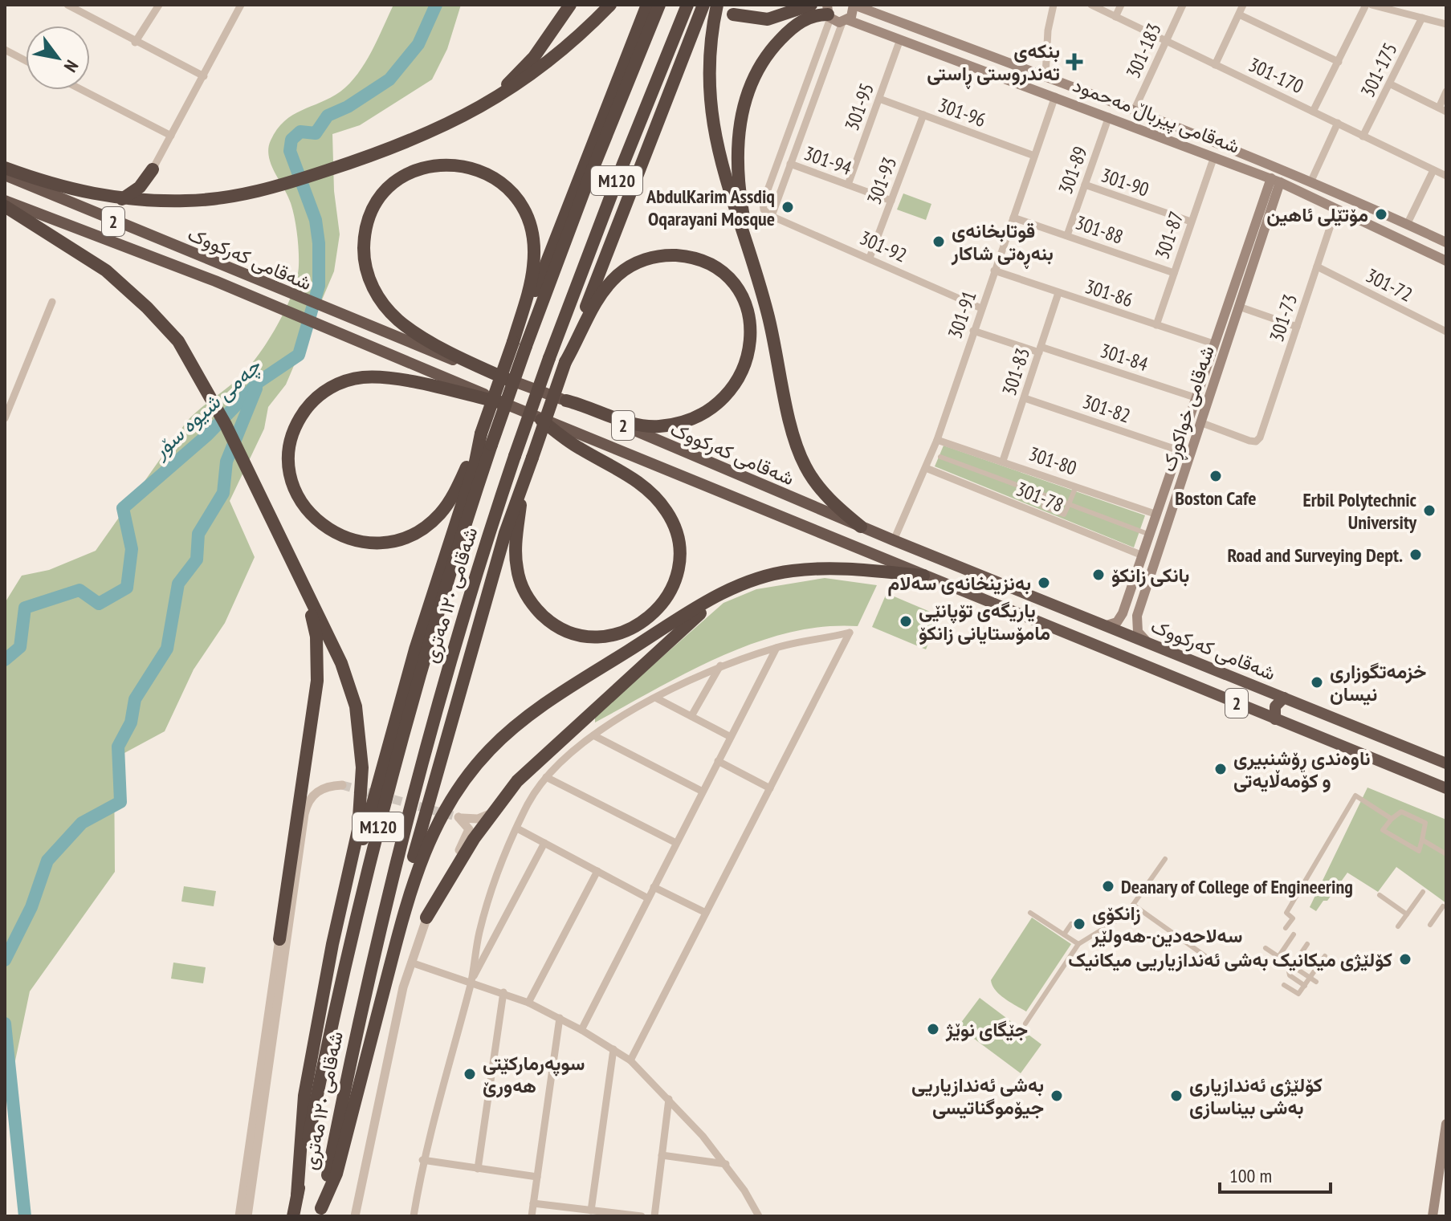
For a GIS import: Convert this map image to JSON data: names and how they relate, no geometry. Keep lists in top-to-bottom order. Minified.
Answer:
{"streets":{"highway":["M120","2","شەقامی کەرکووک","شەقامی ١٢٠ مەتری"],"main road":["شەقامی پیرباڵ مەحمود","شەقامی خواکوڕک"],"street":["301-183","301-175","301-170","301-95","301-96","301-94","301-89","301-93","301-90","301-88","301-87","301-92","301-72","301-86","301-91","301-73","301-84","301-83","301-82","301-80","301-78"]},"crossings":[["301-183","301-170"],["301-183","شەقامی پیرباڵ مەحمود"],["301-175","301-170"],["301-95","301-96"],["301-95","شەقامی پیرباڵ مەحمود"],["301-95","301-94"],["301-96","301-93"],["301-96","301-91"],["شەقامی پیرباڵ مەحمود","301-89"],["شەقامی پیرباڵ مەحمود","301-87"],["شەقامی پیرباڵ مەحمود","301-91"],["شەقامی پیرباڵ مەحمود","301-73"],["شەقامی پیرباڵ مەحمود","شەقامی خواکوڕک"],["301-94","301-93"],["301-89","301-90"],["301-89","301-88"],["301-93","301-92"],["301-90","301-87"],["301-88","301-87"],["301-88","301-91"],["301-87","301-86"],["301-92","301-91"],["شەقامی کەرکووک","301-91"],["شەقامی کەرکووک","شەقامی خواکوڕک"],["301-72","301-73"],["301-86","301-91"],["301-86","301-83"],["301-86","شەقامی خواکوڕک"],["301-91","301-84"],["301-91","301-80"],["301-91","301-78"],["301-73","شەقامی خواکوڕک"],["301-84","301-83"],["301-84","شەقامی خواکوڕک"],["301-83","301-82"],["301-83","301-80"],["301-82","شەقامی خواکوڕک"],["شەقامی خواکوڕک","301-80"],["شەقامی خواکوڕک","301-78"]],"water":["چەمی شیوە سۆر"],"places":{"health":["بنکەی تەندروستی ڕاستی"],"other":["AbdulKarim Assdiq Oqarayani Mosque","مۆتێلی ئاهین","قوتابخانەی بنەڕەتی شاکار","Boston Cafe","Erbil Polytechnic University","Road and Surveying Dept.","بانکی زانکۆ","بەنزینخانەی سەلام","یاریگەی تۆپانێی مامۆستایانی زانکۆ","خزمەتگوزاری نیسان","ناوەندی ڕۆشنبیری و کۆمەڵایەتی","Deanary of College of Engineering","زانکۆی سەلاحەدین-هەولێر","کۆلێژی میکانیک بەشی ئەندازیاریی میکانیک","جێگای نوێژ","سوپەرمارکێتی هەورێ","بەشی ئەندازیاریی جیۆموگناتیسی","کۆلێژی ئەندازیاری بەشی بیناسازی"]},"scale_bar":"100 m","north":"bottom right"}
